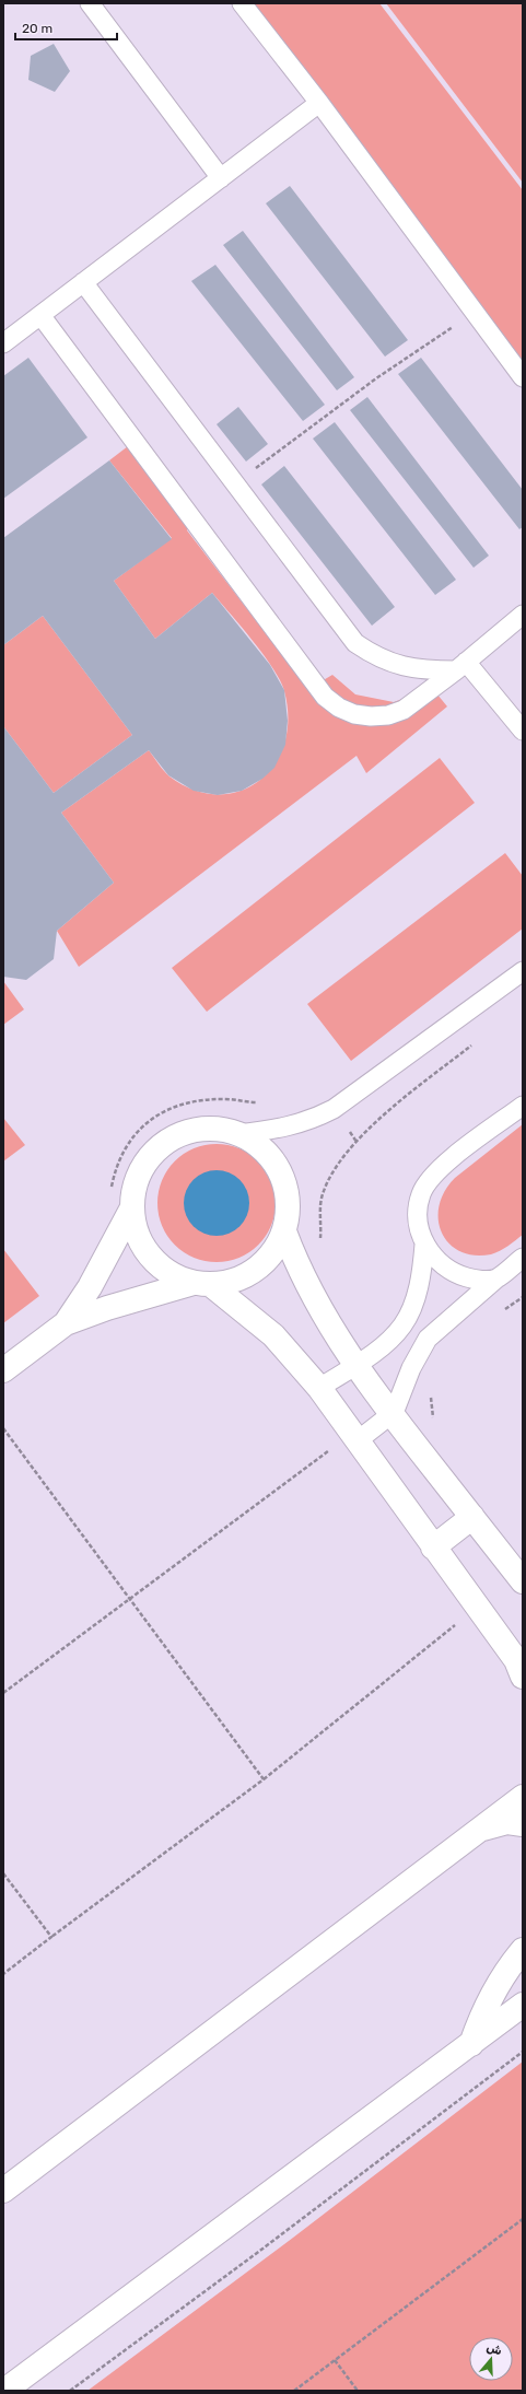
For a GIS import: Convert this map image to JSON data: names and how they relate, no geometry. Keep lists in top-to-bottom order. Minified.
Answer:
{"scale_bar":"20 m","north":"top"}
